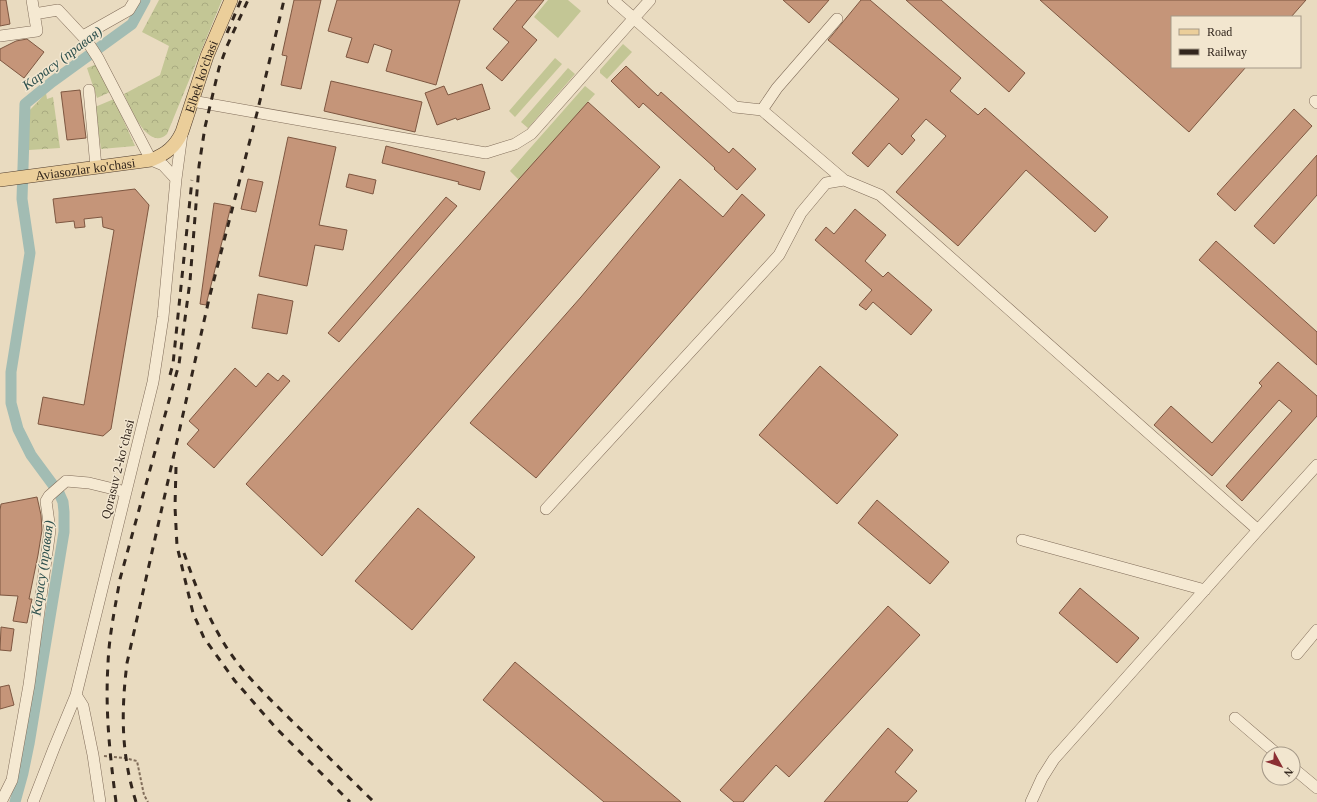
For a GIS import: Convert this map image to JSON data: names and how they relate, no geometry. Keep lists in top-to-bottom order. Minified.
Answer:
{"streets":{"main road":["Elbek ko'chasi","Aviasozlar ko'chasi"],"street":["Qorasuv 2-koʻchasi"]},"crossings":[["Elbek ko'chasi","Aviasozlar ko'chasi"],["Elbek ko'chasi","Qorasuv 2-koʻchasi"]],"water":["Карасу (правая)"],"legend":["Road","Railway"],"north":"bottom right"}
